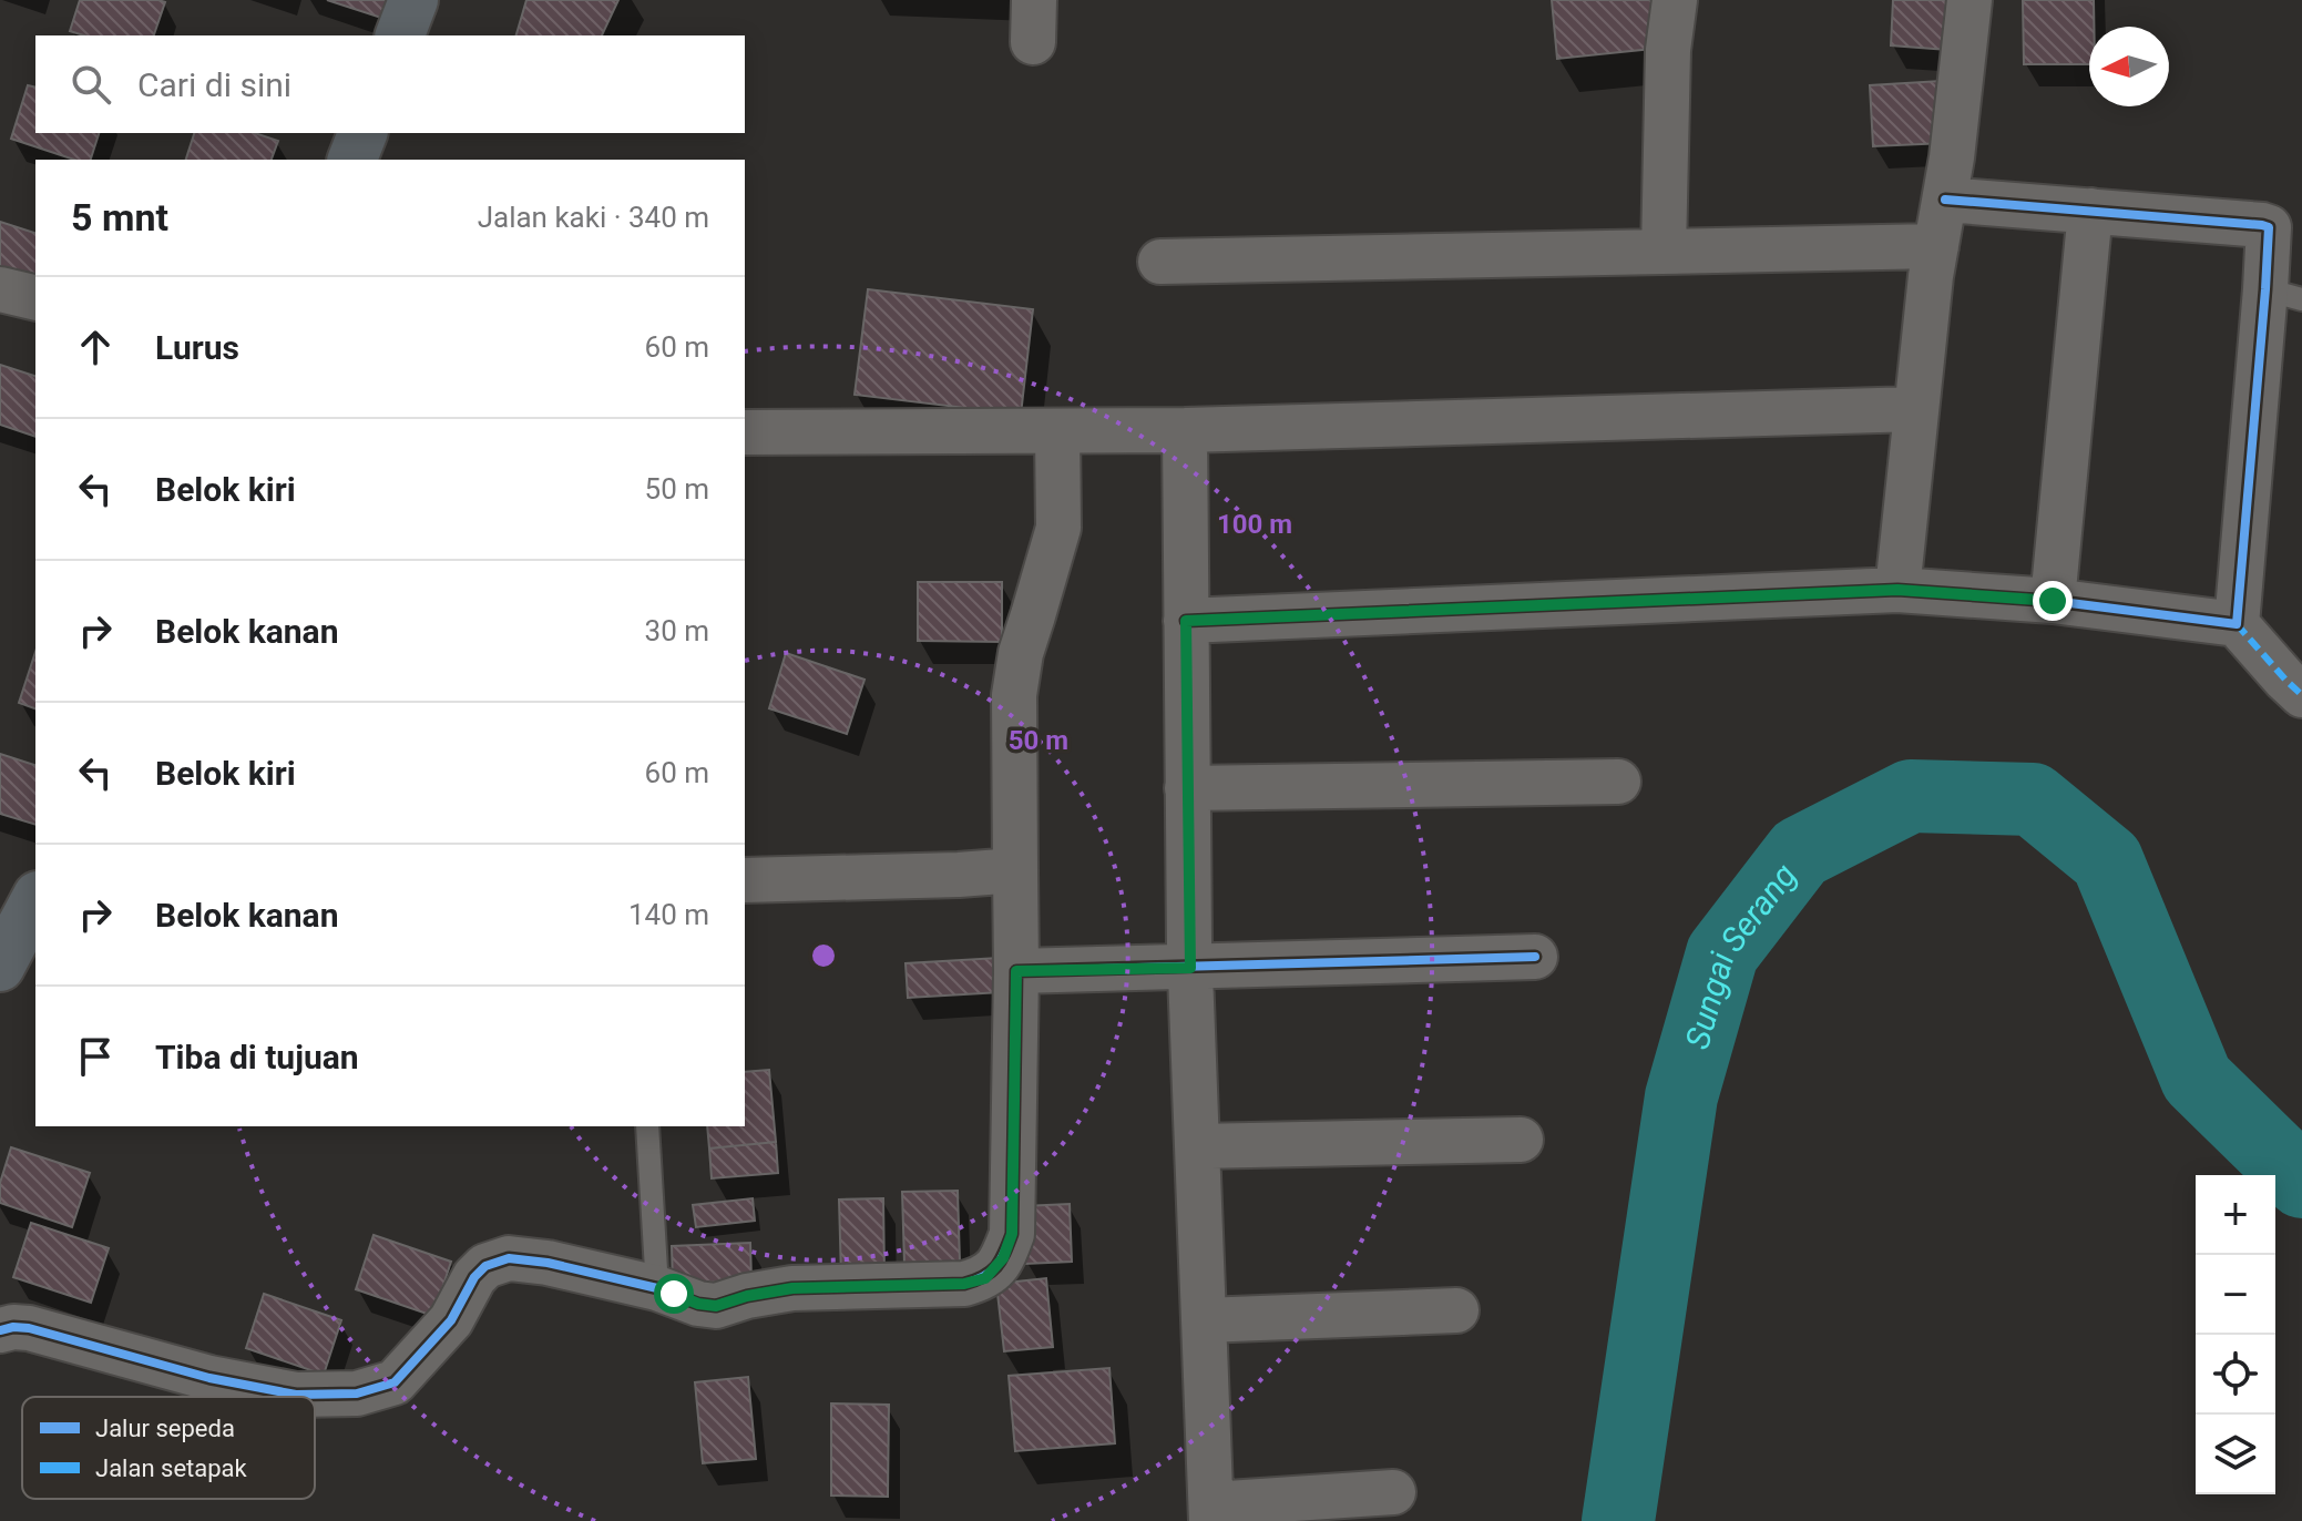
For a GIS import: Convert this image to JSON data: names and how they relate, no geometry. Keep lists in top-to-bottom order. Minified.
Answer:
{"water":["Sungai Serang"],"legend":["Jalur sepeda","Jalan setapak"],"north":"left","page":{"search":"Cari di sini","heading":["5 mnt","Jalan kaki · 340 m"],"list":[["Lurus","60 m"],["Belok kiri","50 m"],["Belok kanan","30 m"],["Belok kiri","60 m"],["Belok kanan","140 m"],"Tiba di tujuan"],"map_buttons":["+","−"]},"rings":["100 m","50 m"]}
